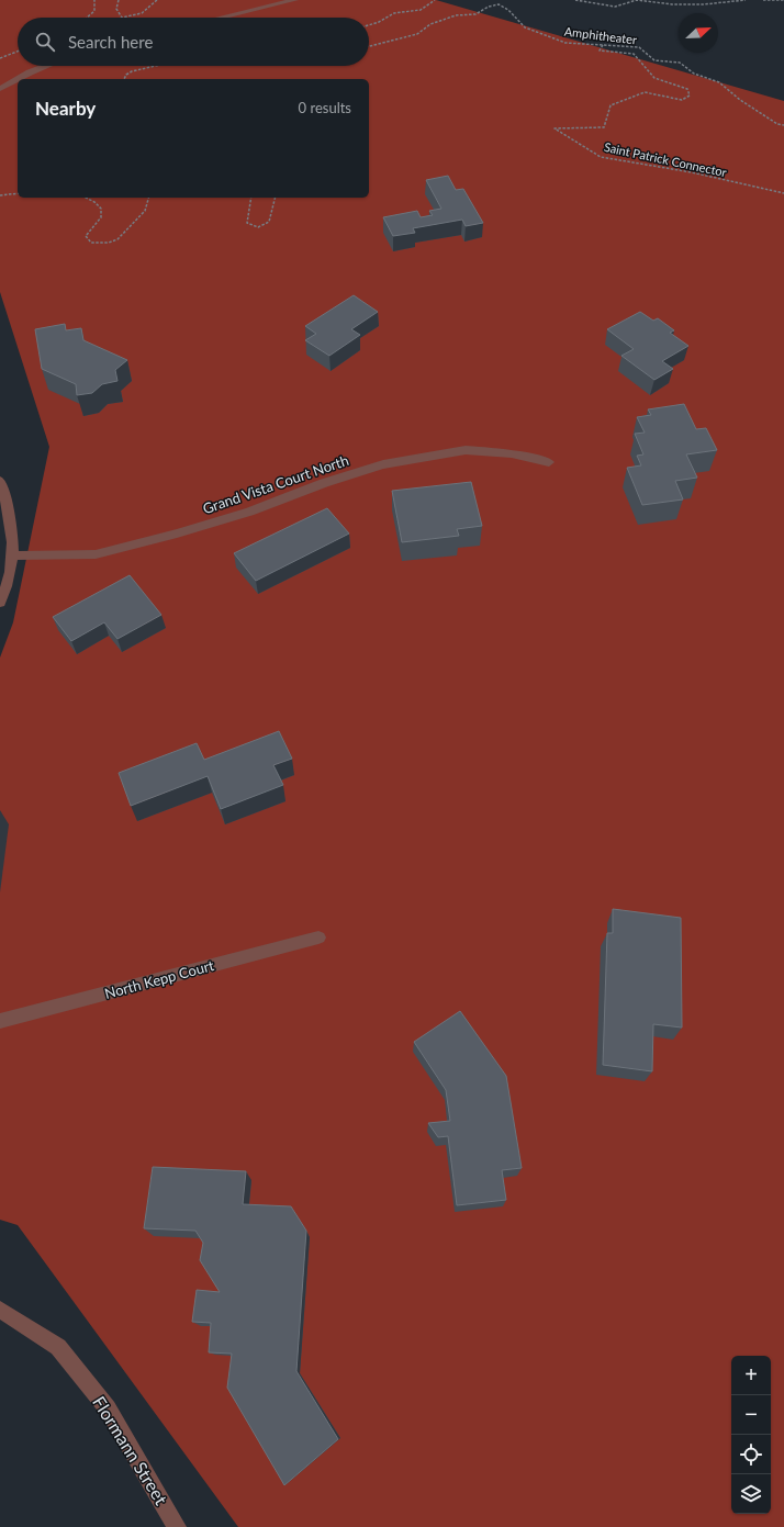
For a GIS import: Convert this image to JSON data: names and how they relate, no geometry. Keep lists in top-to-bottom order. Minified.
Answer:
{"streets":{"street":["Grand Vista Court North","North Kepp Court","Flormann Street"],"path":["Amphitheater","Saint Patrick Connector"]},"crossings":[["Amphitheater","Saint Patrick Connector"]],"north":"top right","page":{"search":"Search here","heading":["Nearby","0 results"],"map_buttons":["+","−"]}}
